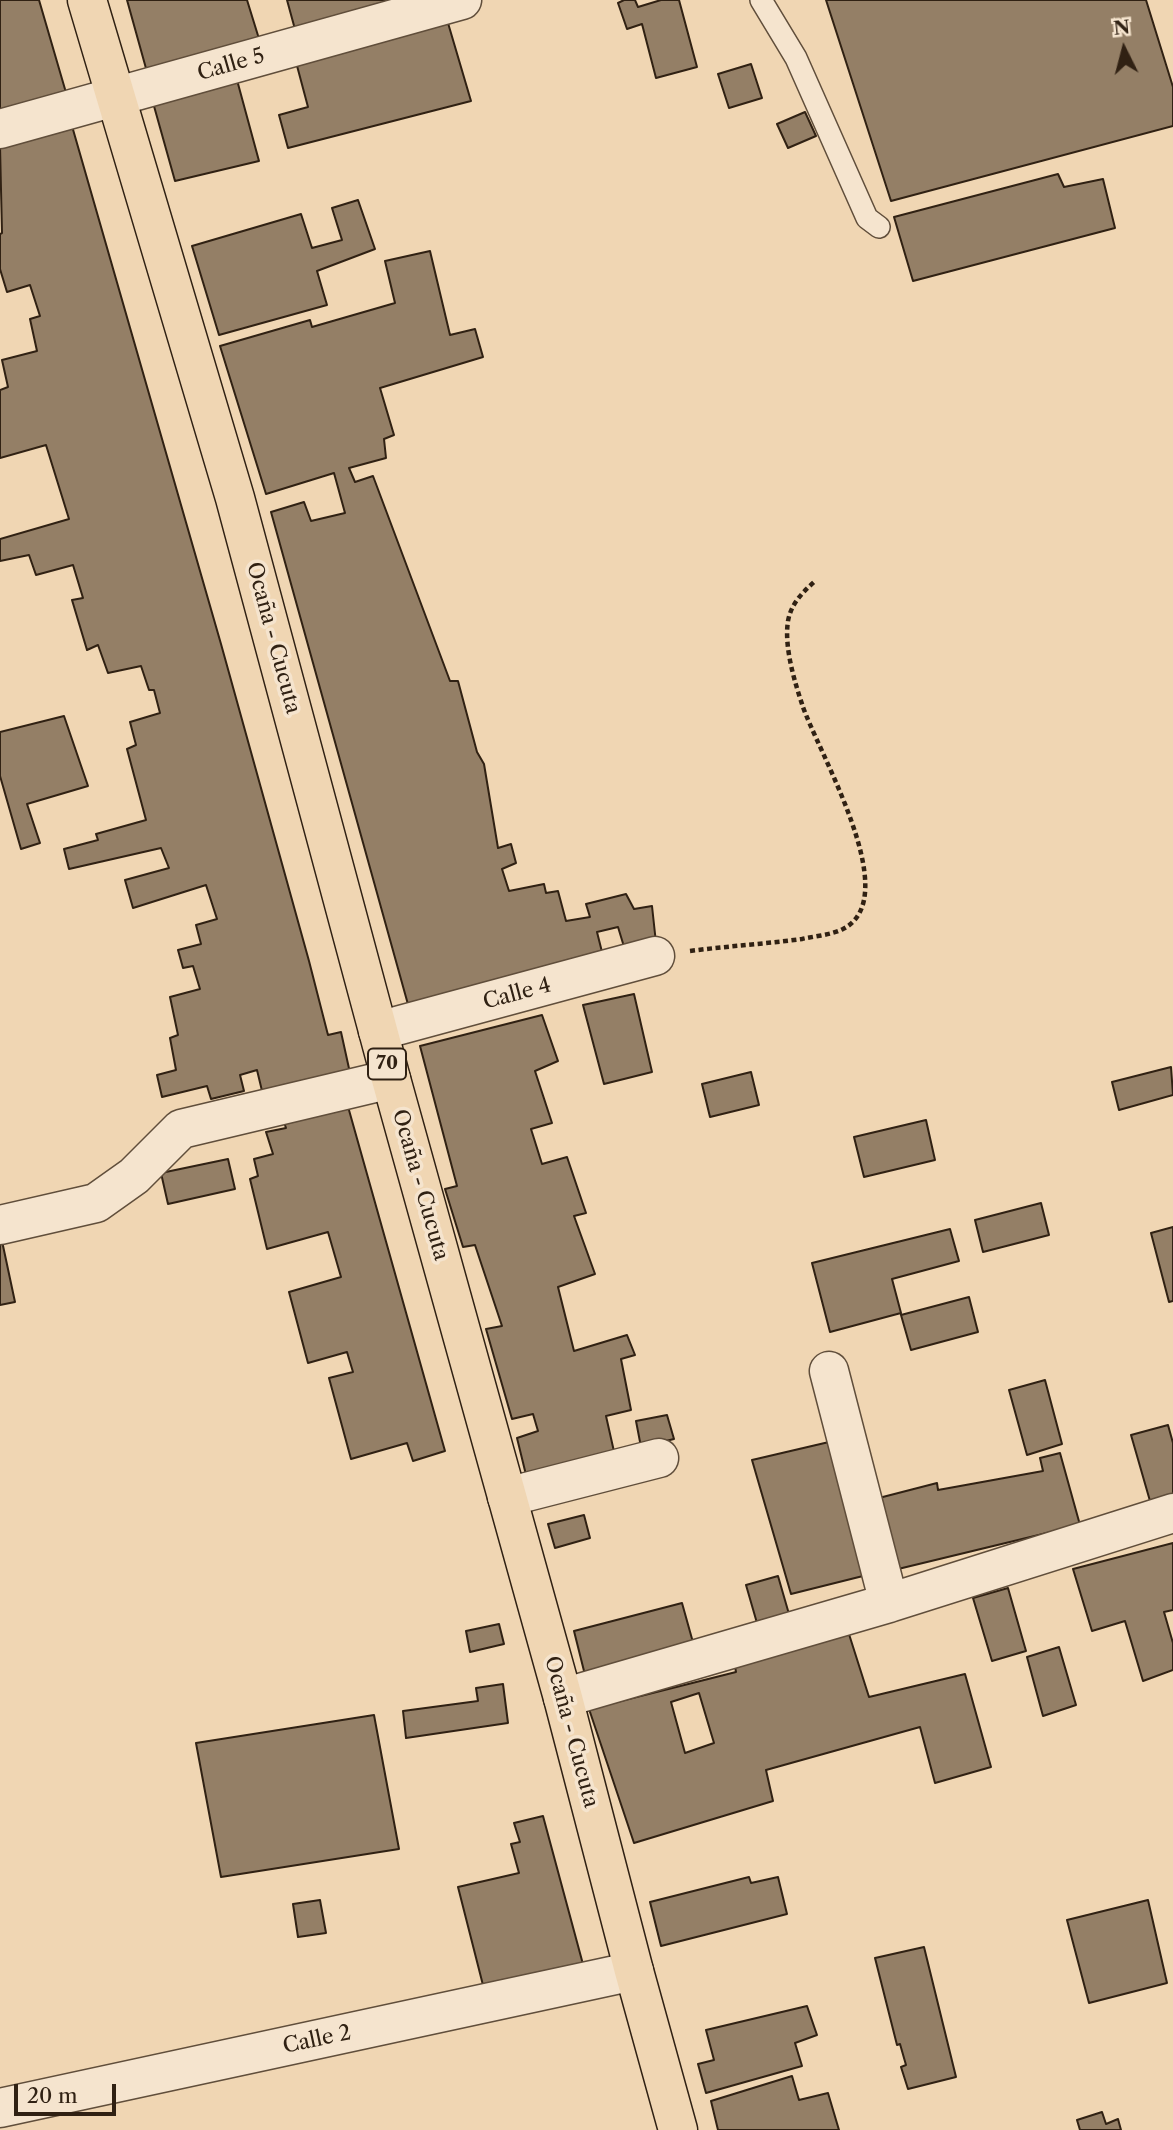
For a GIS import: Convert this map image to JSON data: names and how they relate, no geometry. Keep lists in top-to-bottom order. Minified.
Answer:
{"streets":{"main road":["Ocaña - Cucuta","70"],"street":["Calle 5","Calle 4","Calle 2"]},"crossings":[["Calle 5","Ocaña - Cucuta"],["Ocaña - Cucuta","Calle 4"],["Ocaña - Cucuta","Calle 2"]],"scale_bar":"20 m","north":"top"}
